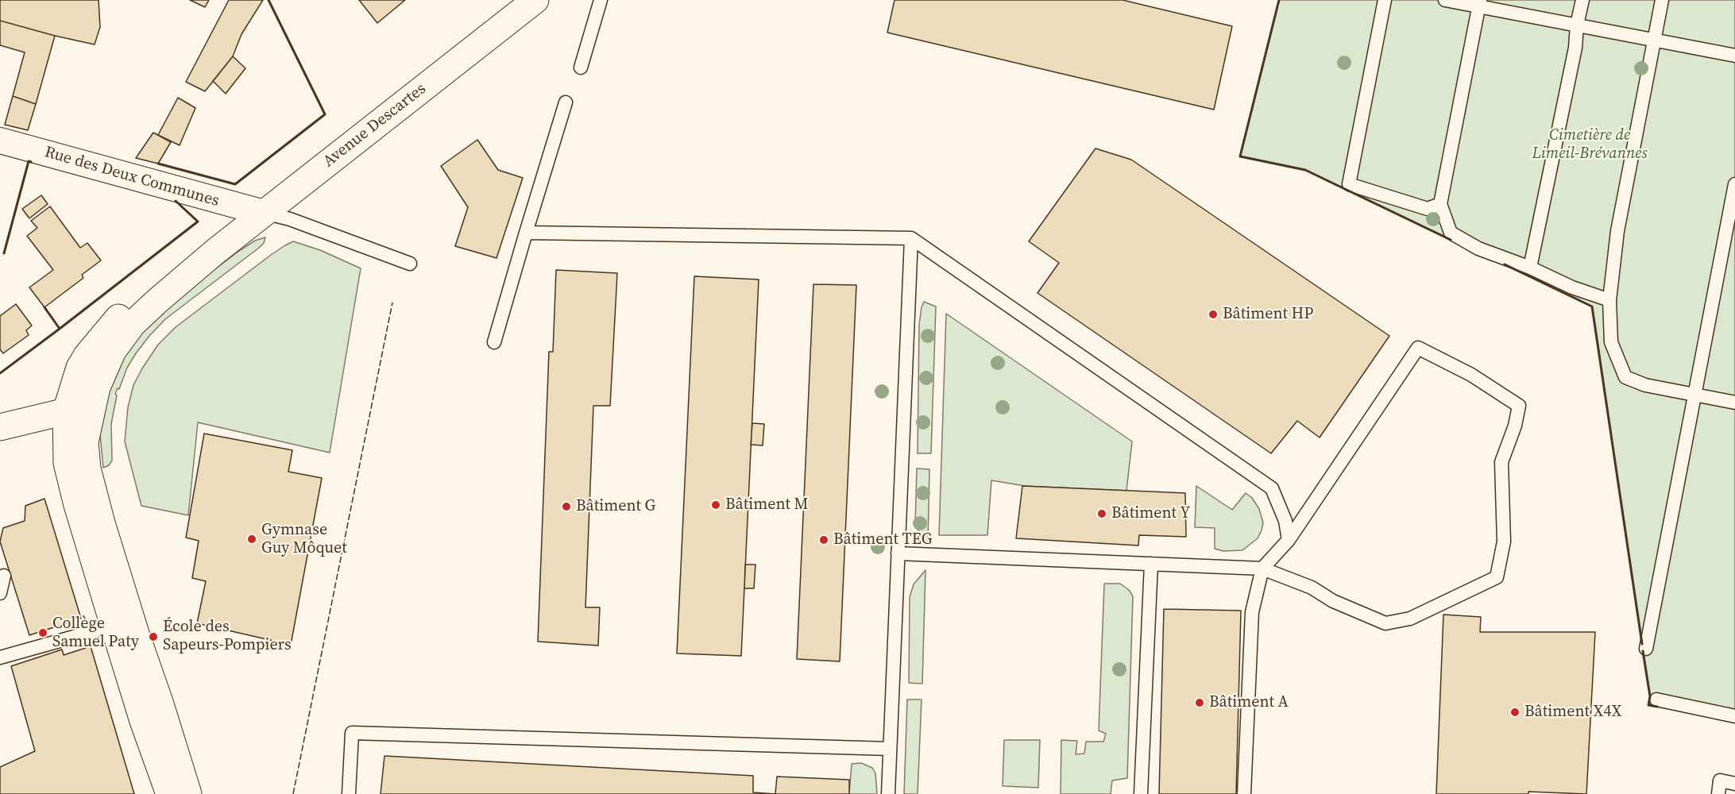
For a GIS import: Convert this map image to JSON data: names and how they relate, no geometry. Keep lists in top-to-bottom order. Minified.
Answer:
{"streets":{"main road":["Avenue Descartes"],"street":["Rue des Deux Communes"]},"crossings":[["Avenue Descartes","Rue des Deux Communes"]],"parks":["Cimetière de Limeil-Brévannes"],"places":["Bâtiment HP","Bâtiment M","Bâtiment G","Bâtiment Y","Gymnase Guy Môquet","Bâtiment TEG","Collège Samuel Paty","École des Sapeurs-Pompiers","Bâtiment A","Bâtiment X4X"]}
